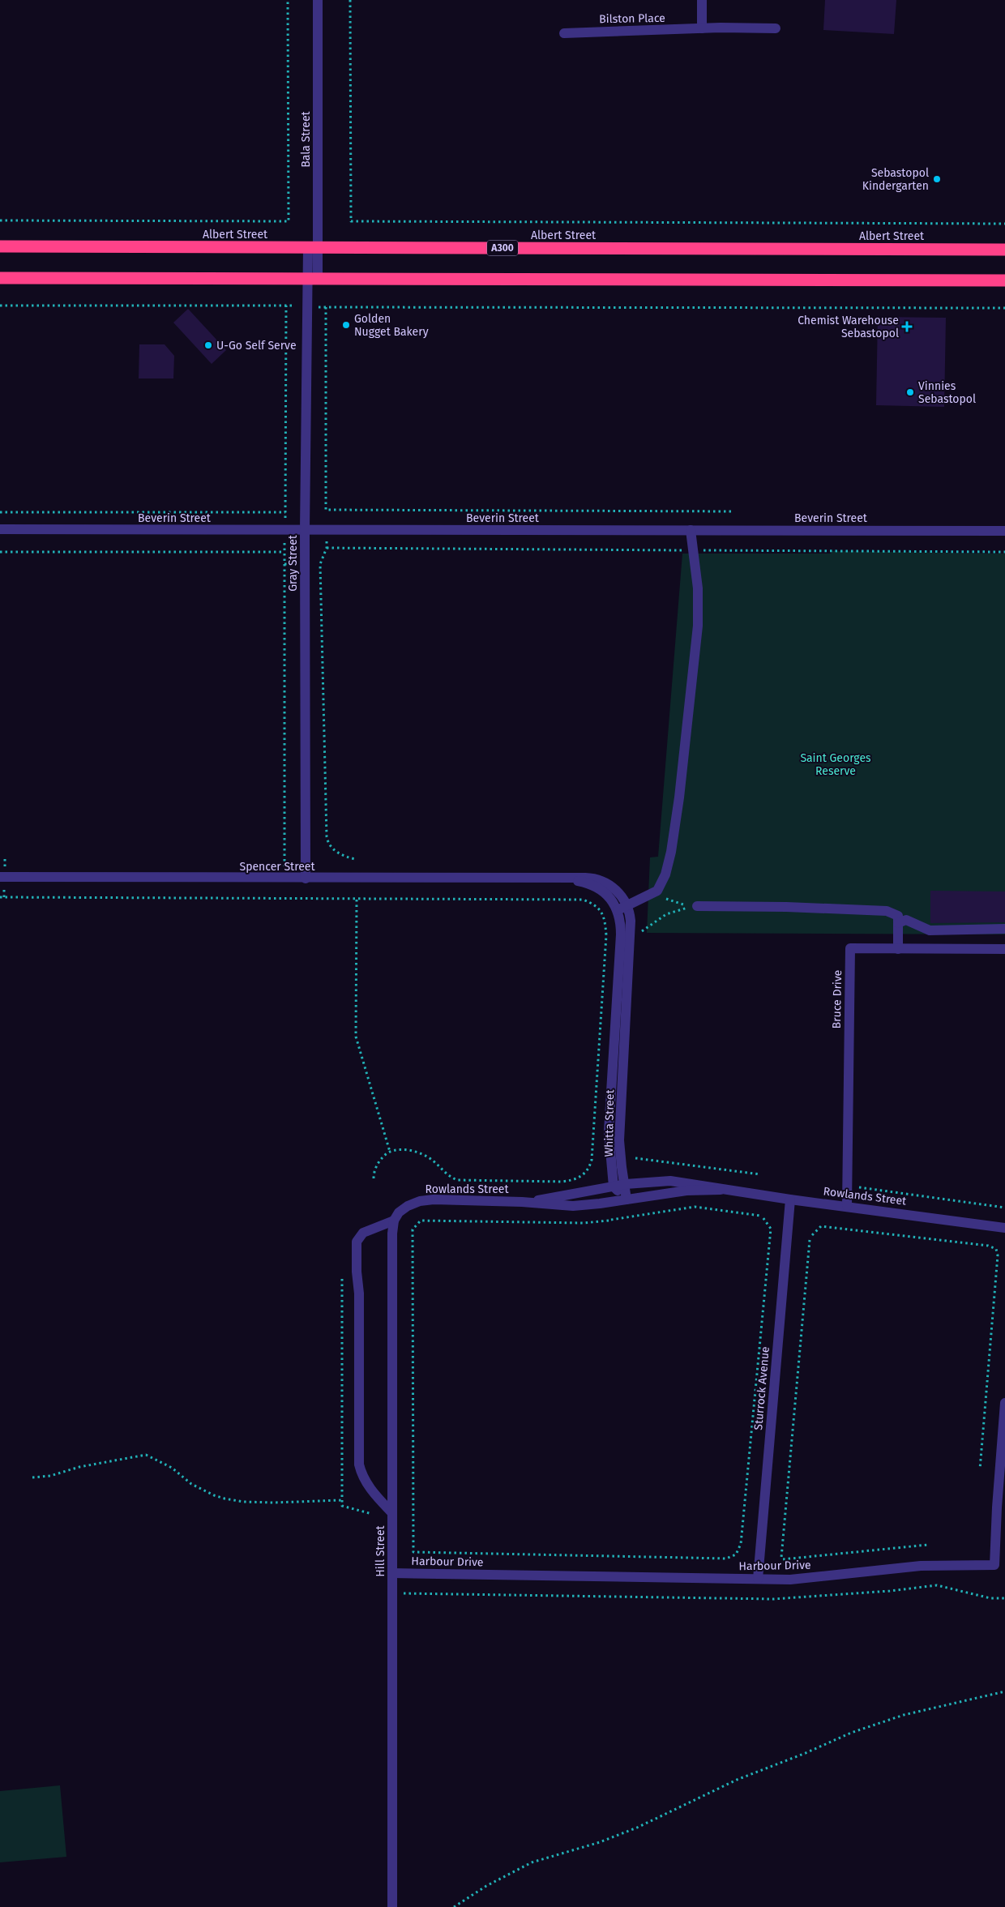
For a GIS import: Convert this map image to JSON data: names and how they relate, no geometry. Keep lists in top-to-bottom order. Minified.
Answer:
{"streets":{"highway":["Albert Street","A300"],"street":["Bilston Place","Bala Street","Beverin Street","Gray Street","Spencer Street","Bruce Drive","Whitta Street","Rowlands Street","Sturrock Avenue","Hill Street","Harbour Drive"]},"crossings":[["Bala Street","Albert Street"],["Bala Street","Gray Street"],["Albert Street","Gray Street"],["Beverin Street","Gray Street"],["Gray Street","Spencer Street"],["Spencer Street","Whitta Street"],["Bruce Drive","Rowlands Street"],["Whitta Street","Rowlands Street"],["Rowlands Street","Sturrock Avenue"],["Rowlands Street","Hill Street"],["Sturrock Avenue","Harbour Drive"],["Hill Street","Harbour Drive"]],"parks":["Saint Georges Reserve"],"places":{"other":["Sebastopol Kindergarten","Golden Nugget Bakery","U-Go Self Serve","Vinnies Sebastopol"],"health":["Chemist Warehouse Sebastopol"]}}
